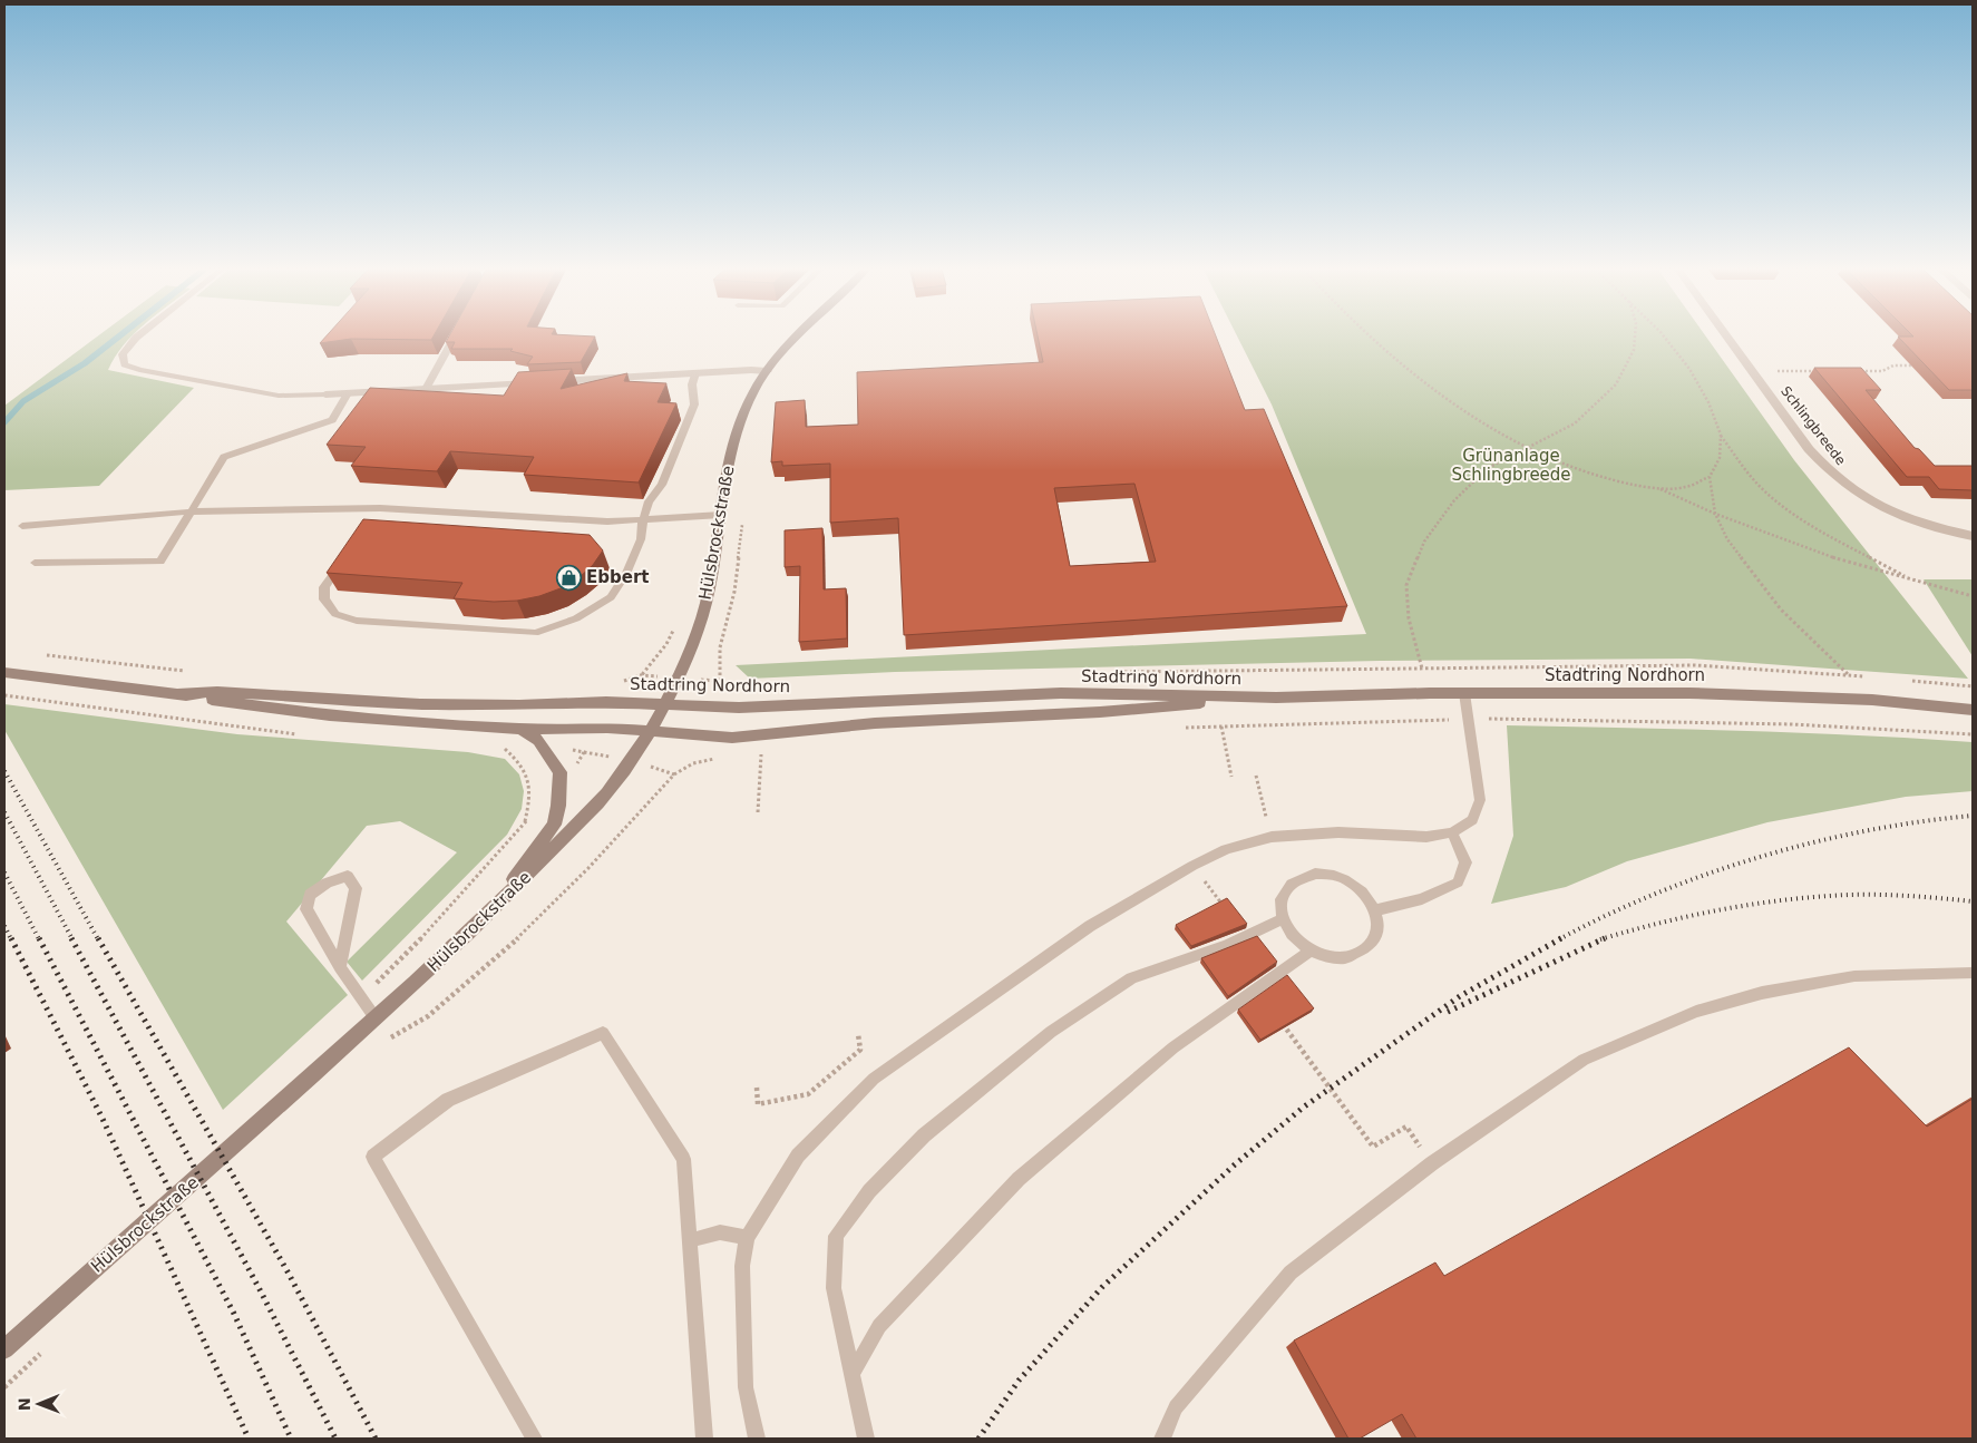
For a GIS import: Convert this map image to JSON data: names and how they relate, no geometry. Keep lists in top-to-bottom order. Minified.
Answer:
{"streets":{"main road":["Hülsbrockstraße","Stadtring Nordhorn"],"street":["Schlingbreede"]},"crossings":[["Hülsbrockstraße","Stadtring Nordhorn"]],"parks":["Grünanlage Schlingbreede"],"places":{"shop":["Ebbert"]},"north":"left"}
